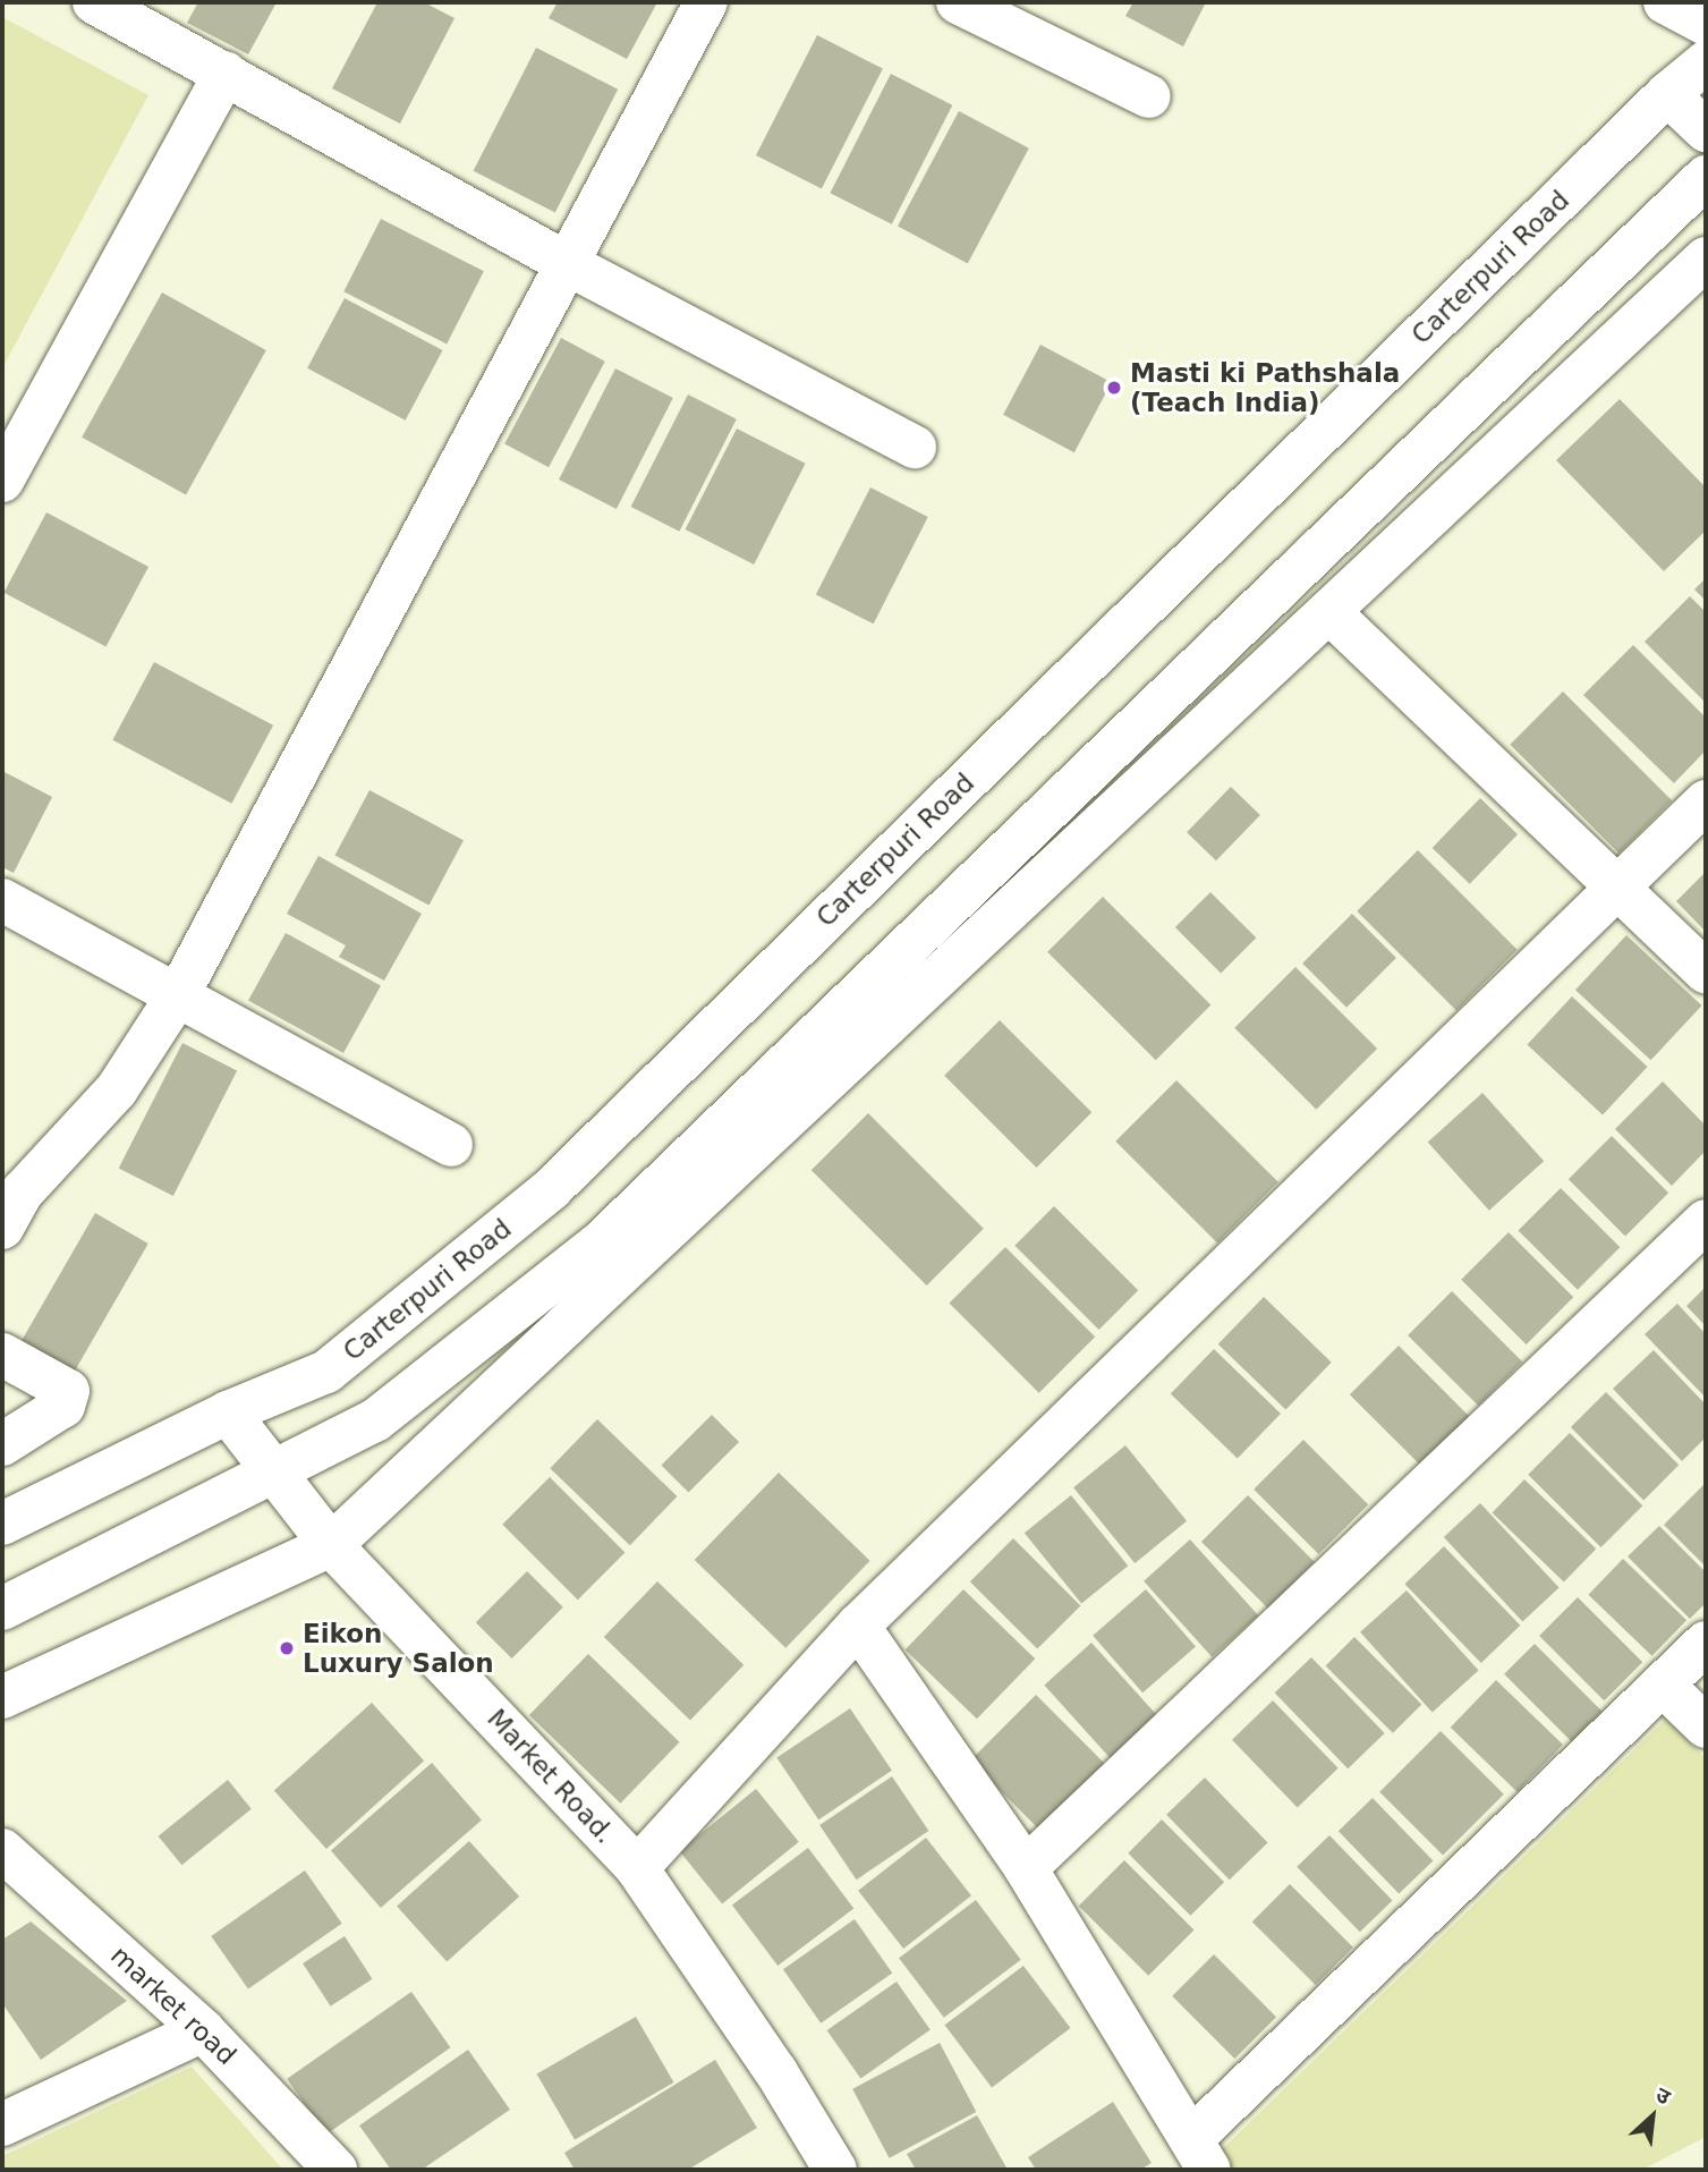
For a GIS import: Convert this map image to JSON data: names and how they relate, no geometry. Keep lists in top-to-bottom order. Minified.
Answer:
{"streets":{"street":["Carterpuri Road","Market Road.","market road"]},"crossings":[["Carterpuri Road","Market Road."]],"places":["Masti ki Pathshala (Teach India)","Eikon Luxury Salon"],"north":"top right"}
